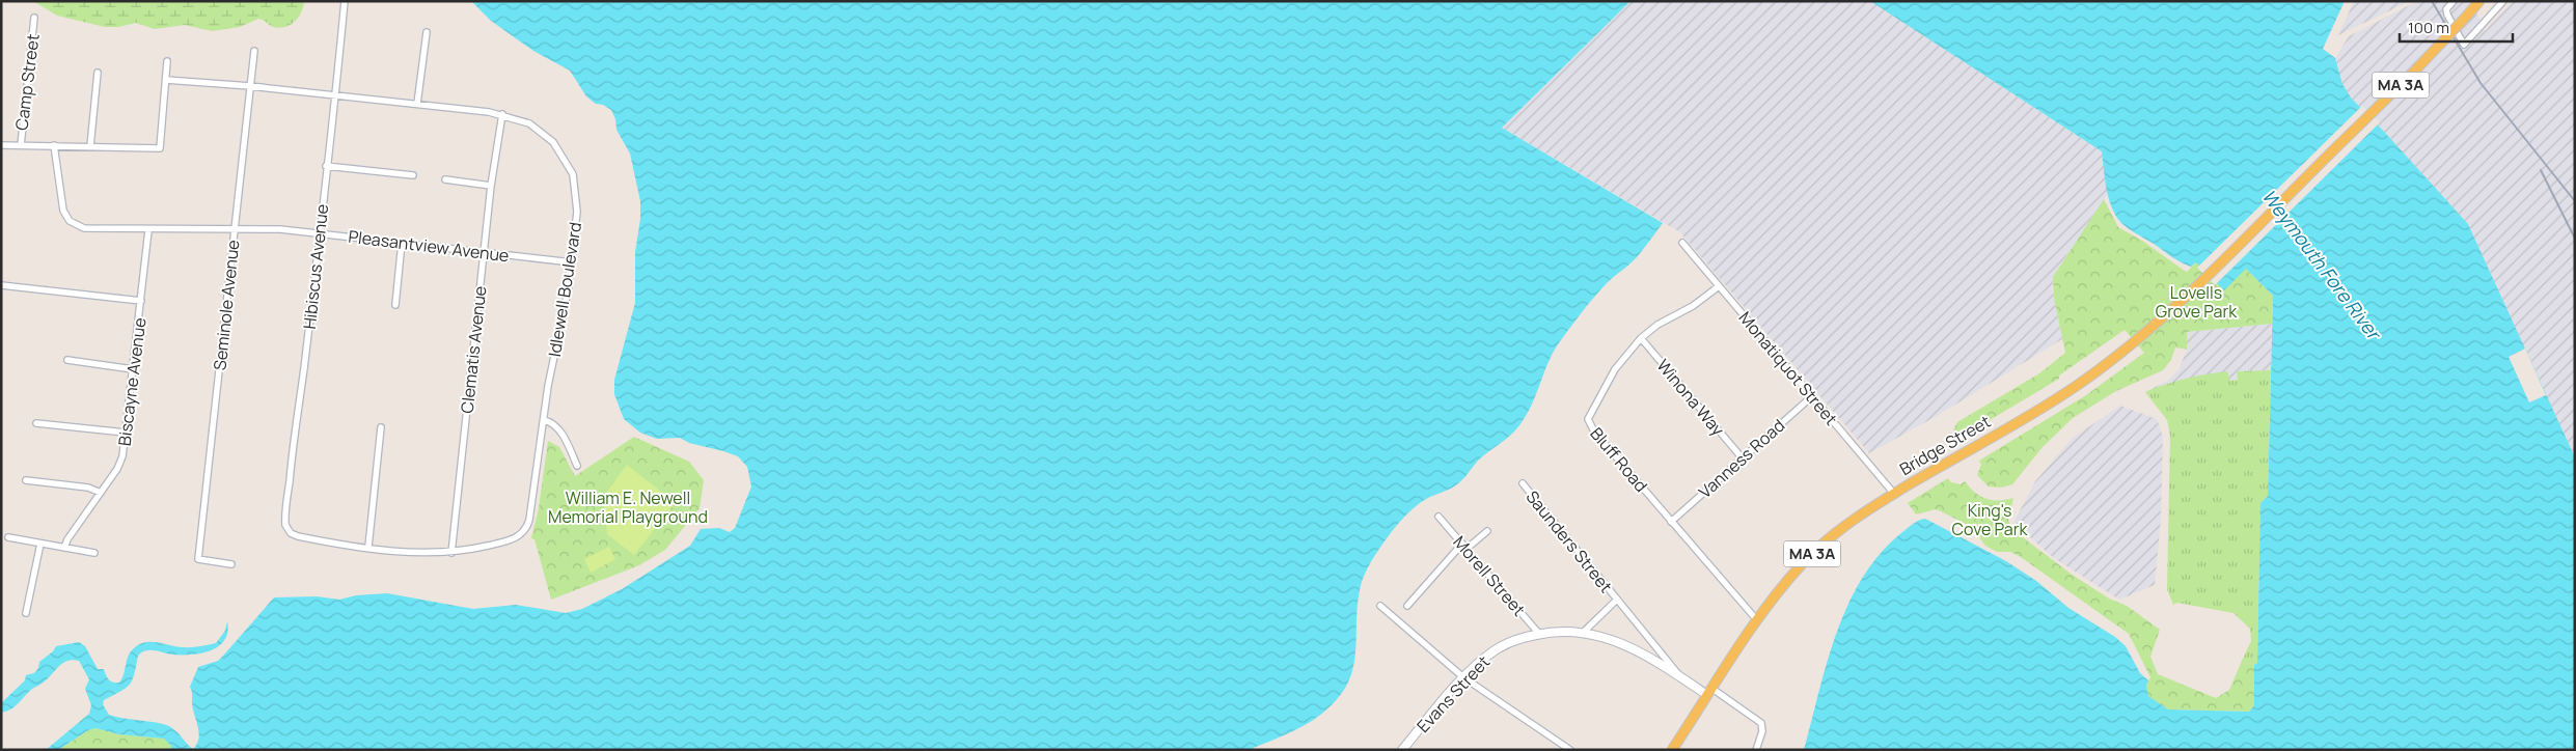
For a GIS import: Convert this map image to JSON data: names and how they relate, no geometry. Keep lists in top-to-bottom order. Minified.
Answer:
{"streets":{"main road":["MA 3A","Bridge Street"],"street":["Camp Street","Pleasantview Avenue","Hibiscus Avenue","Idlewell Boulevard","Seminole Avenue","Clematis Avenue","Monatiquot Street","Biscayne Avenue","Winona Way","Vanness Road","Bluff Road","Saunders Street","Morell Street","Evans Street"]},"crossings":[["Pleasantview Avenue","Hibiscus Avenue"],["Pleasantview Avenue","Idlewell Boulevard"],["Pleasantview Avenue","Seminole Avenue"],["Pleasantview Avenue","Clematis Avenue"],["Pleasantview Avenue","Biscayne Avenue"],["Hibiscus Avenue","Idlewell Boulevard"],["Idlewell Boulevard","Seminole Avenue"],["Idlewell Boulevard","Clematis Avenue"],["Monatiquot Street","Bridge Street"],["Monatiquot Street","Vanness Road"],["Monatiquot Street","Bluff Road"],["Winona Way","Vanness Road"],["Winona Way","Bluff Road"],["Bridge Street","Bluff Road"],["Bridge Street","Evans Street"],["Vanness Road","Bluff Road"],["Saunders Street","Evans Street"],["Morell Street","Evans Street"]],"water":["Weymouth Fore River"],"parks":["Lovells Grove Park","William E. Newell Memorial Playground","King's Cove Park"],"scale_bar":"100 m"}
